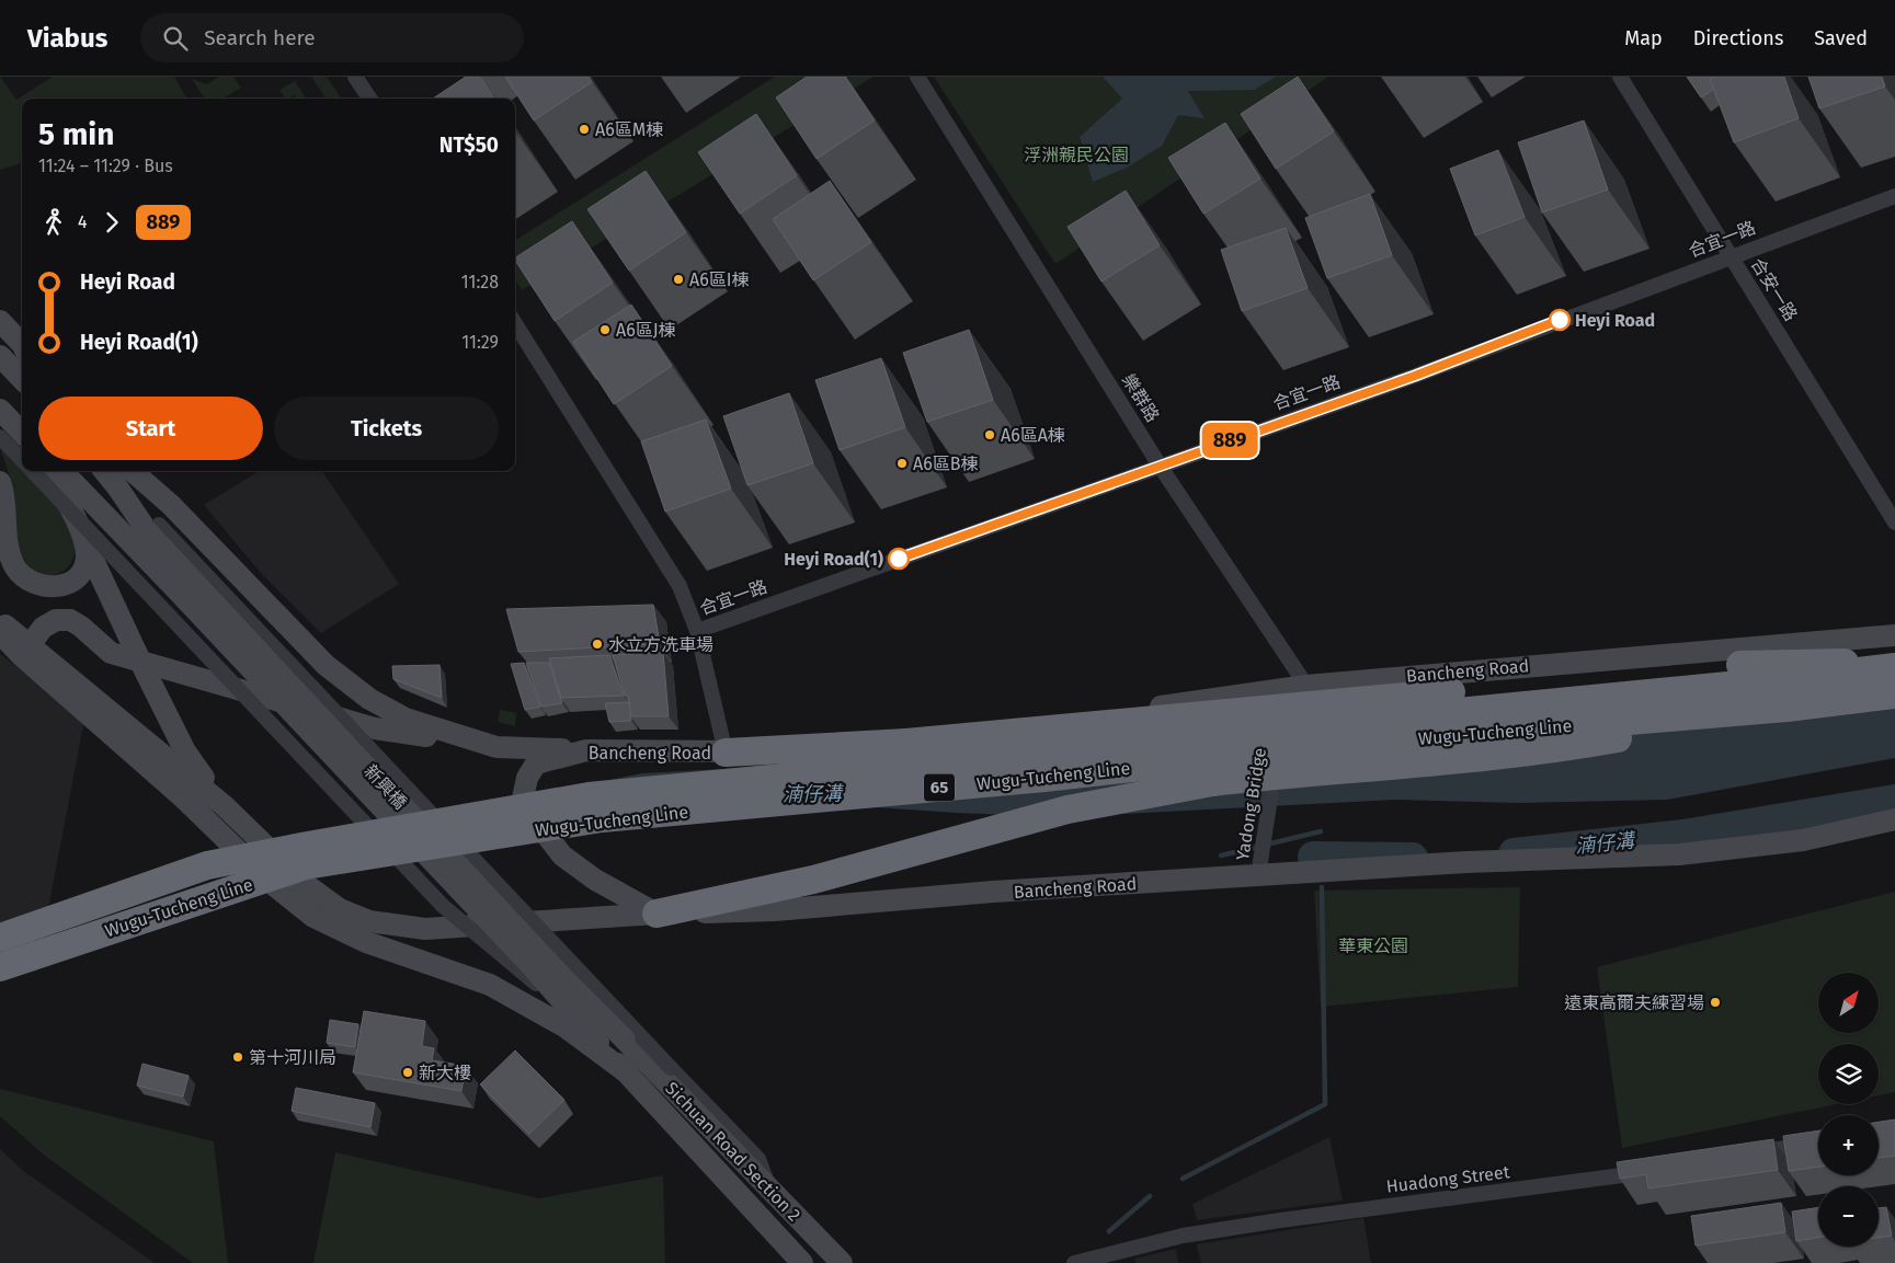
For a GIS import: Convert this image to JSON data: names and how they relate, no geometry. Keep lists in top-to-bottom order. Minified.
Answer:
{"streets":{"highway":["Wugu-Tucheng Line","65"],"main road":["Bancheng Road","新興橋","Sichuan Road Section 2"],"street":["合宜一路","合安一路","樂群路","Yadong Bridge","Huadong Street"]},"crossings":[["合宜一路","合安一路"],["合宜一路","樂群路"],["合宜一路","Bancheng Road"],["樂群路","Bancheng Road"],["樂群路","Yadong Bridge"],["Bancheng Road","Yadong Bridge"],["新興橋","Sichuan Road Section 2"]],"water":["湳仔溝"],"parks":["浮洲親民公園","華東公園"],"places":["A6區M棟","A6區I棟","Heyi Road","A6區J棟","A6區A棟","A6區B棟","Heyi Road(1)","水立方洗車場","遠東高爾夫練習場","第十河川局","新大樓"],"lines":["bus line 889"],"north":"top right","page":{"header":"Viabus","search":"Search here","nav":["Map","Directions","Saved"],"on_map":"889","heading":["5 min","11:24 – 11:29 · Bus","NT$50"],"legs":["4","889"],"list":[{"name":"Heyi Road","value":"11:28"},{"name":"Heyi Road(1)","value":"11:29"}],"buttons":["Start","Tickets"],"map_buttons":["+","−"]}}
